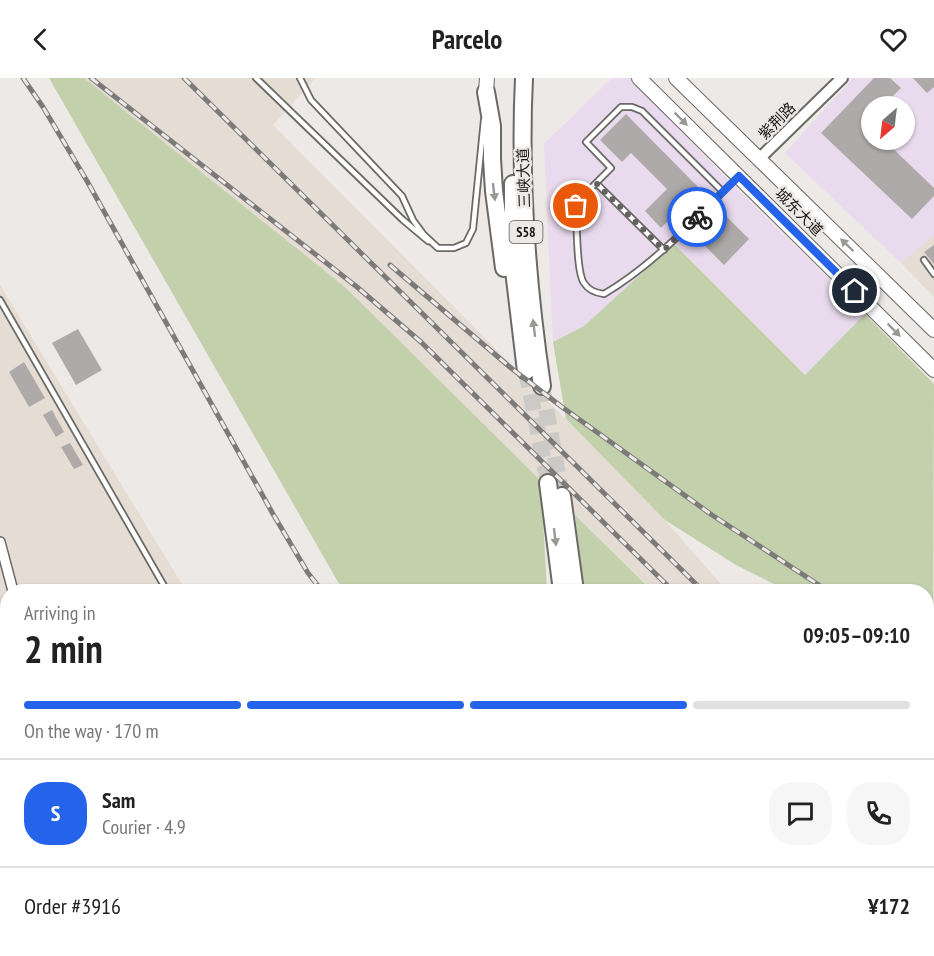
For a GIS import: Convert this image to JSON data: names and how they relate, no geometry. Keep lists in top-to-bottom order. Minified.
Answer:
{"streets":{"highway":["三峡大道","S58"],"main road":["城东大道"],"street":["紫荆路"]},"crossings":[["紫荆路","城东大道"]],"north":"bottom left","page":{"header":"Parcelo","heading":["2 min","Arriving in","09:05–09:10"],"panel":["Sam","Courier · 4.9","Order #3916","¥172"],"bar":"On the way · 170 m","round":"S"}}
